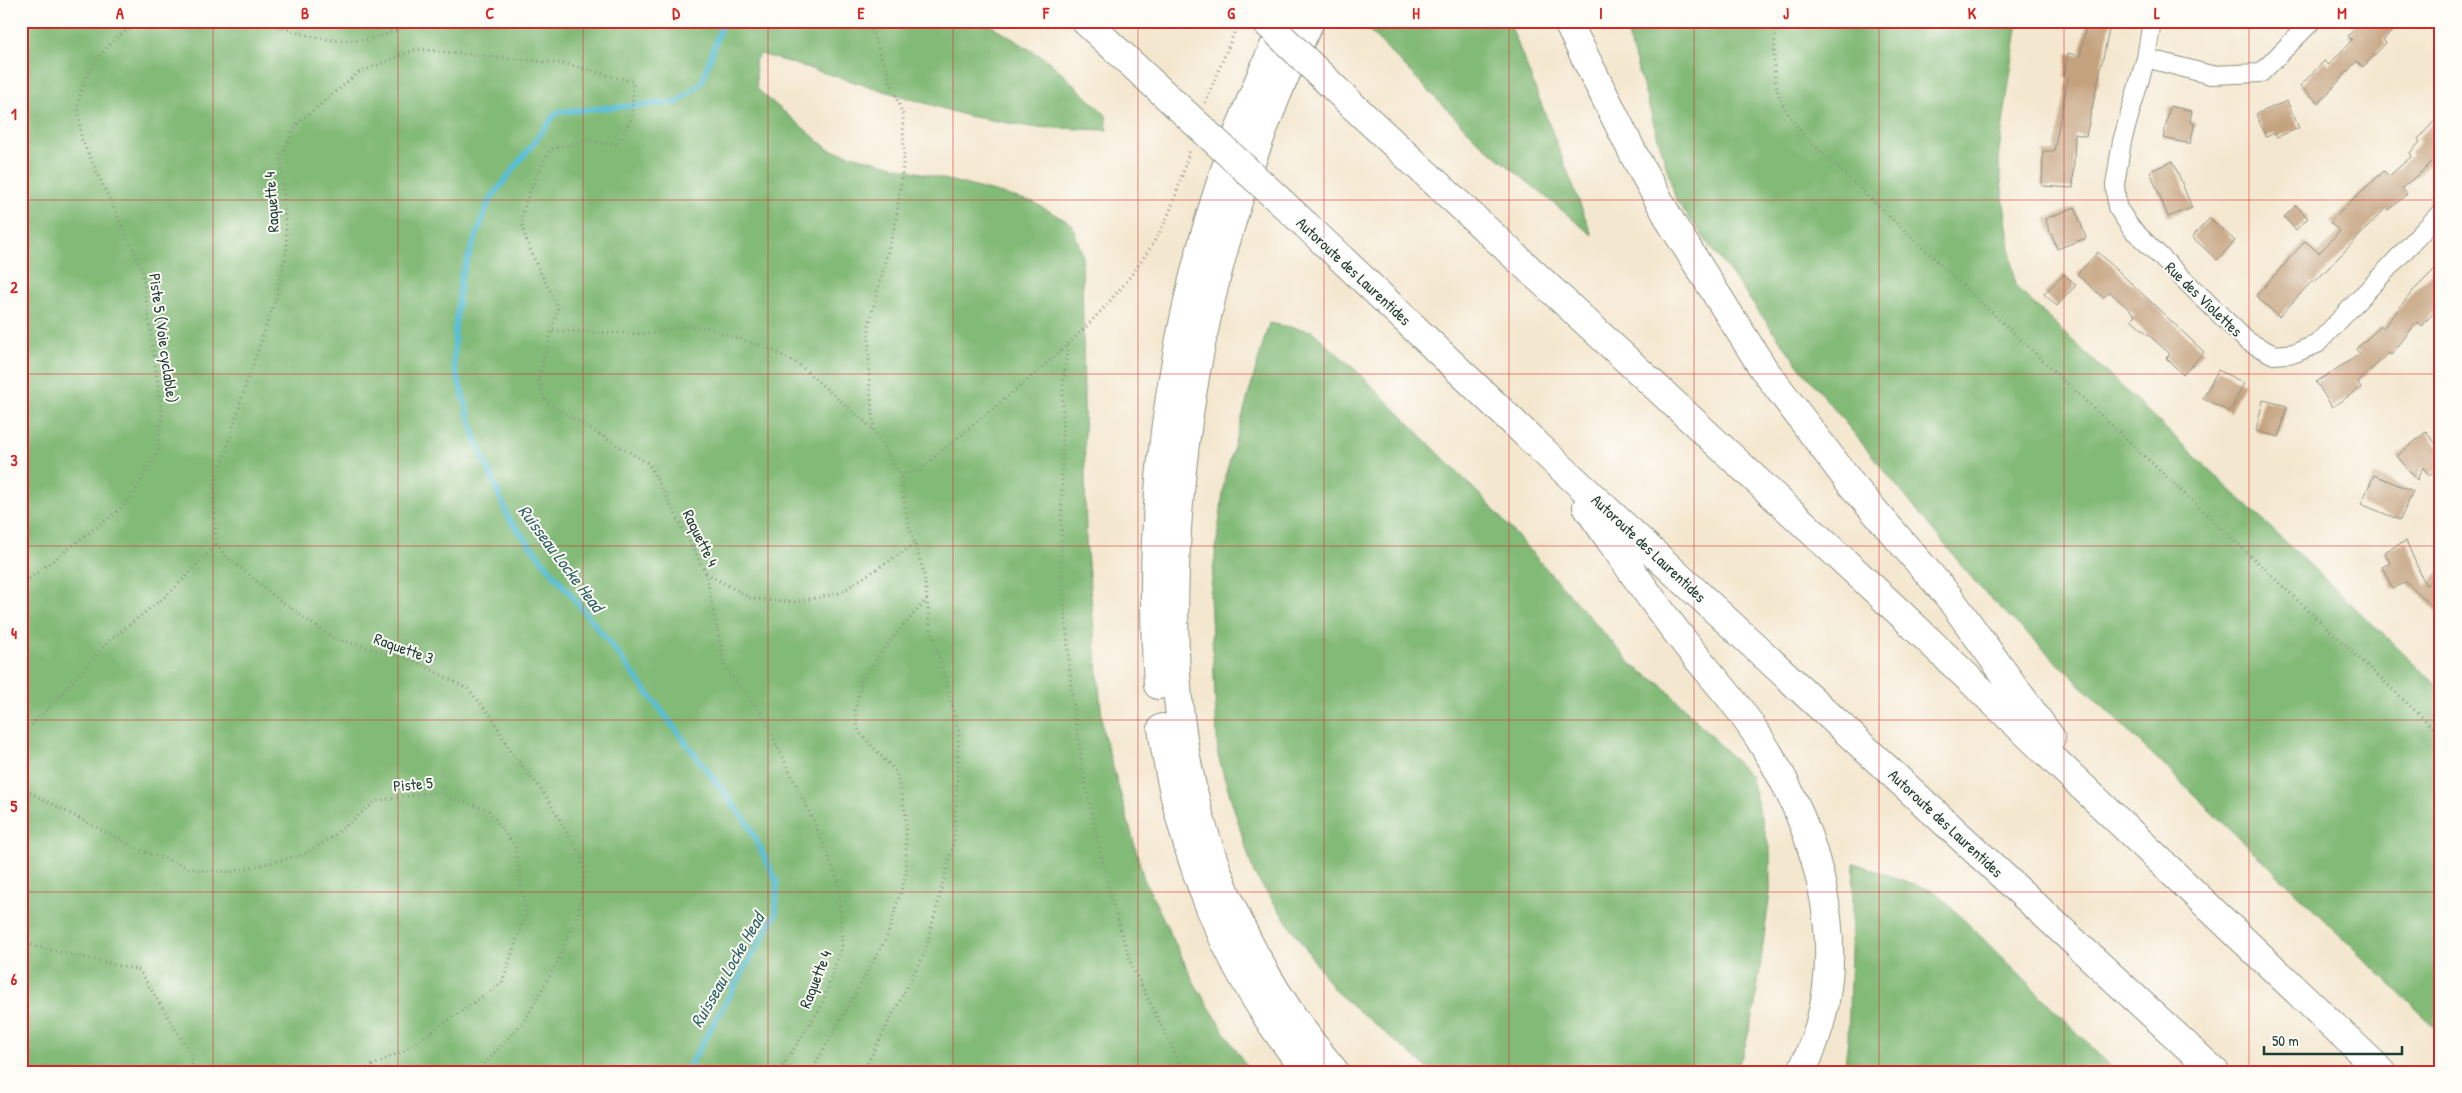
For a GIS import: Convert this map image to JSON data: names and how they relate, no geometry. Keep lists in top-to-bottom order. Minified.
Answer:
{"streets":{"highway":["Autoroute des Laurentides"],"street":["Rue des Violettes"],"path":["Raquette 4","Piste 5 (Voie cyclable)","Raquette 3","Piste 5"]},"crossings":[["Raquette 4","Raquette 3"]],"water":["Ruisseau Locke Head"],"scale_bar":"50 m","grid":{"columns":["A","B","C","D","E","F","G","H","I","J","K","L","M"],"rows":["1","2","3","4","5","6"]}}
